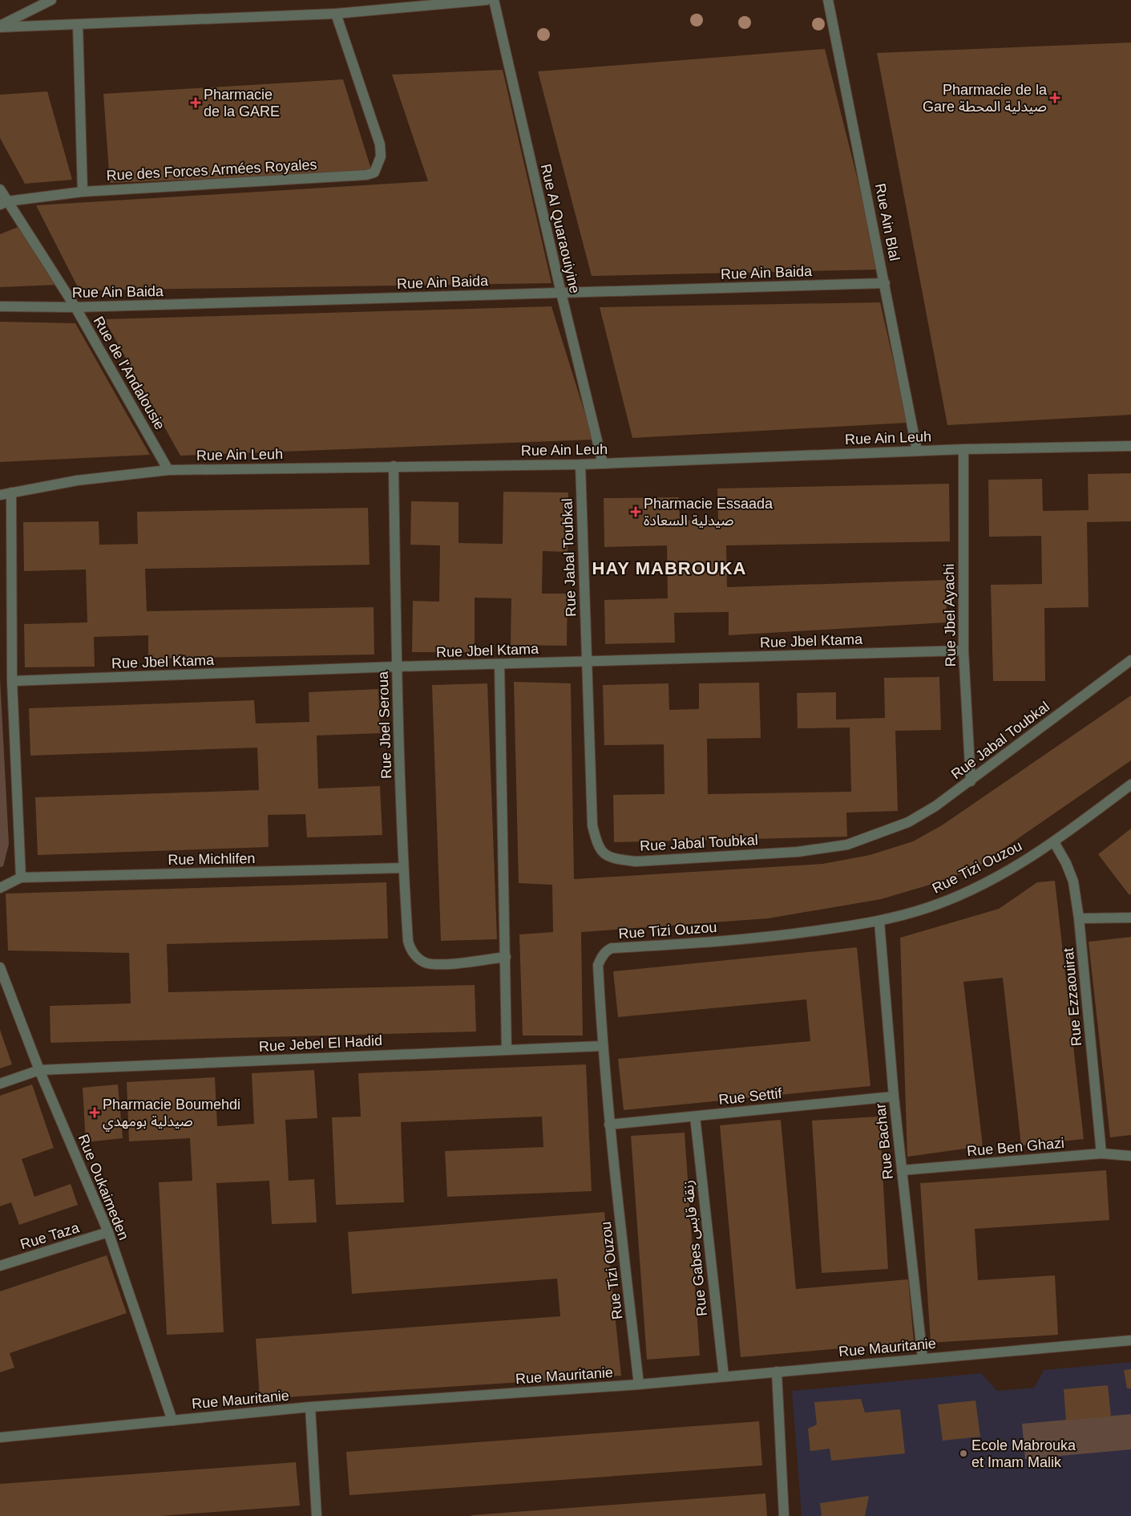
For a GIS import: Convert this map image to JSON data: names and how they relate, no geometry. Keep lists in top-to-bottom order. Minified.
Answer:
{"streets":{"street":["Rue des Forces Armées Royales","Rue Ain Blal","Rue Al Quaraouiyine","Rue Ain Baida","Rue de l'Andalousie","Rue Ain Leuh","Rue Jabal Toubkal","Rue Jbel Ayachi","Rue Jbel Ktama","Rue Jbel Seroua","Rue Michlifen","Rue Tizi Ouzou","Rue Ezzaouirat","Rue Jebel El Hadid","Rue Settif","Rue Bachar","Rue Ben Ghazi","Rue Oukaimeden","Rue Taza","Rue Gabes زنقة قابس","Rue Mauritanie"]},"crossings":[["Rue des Forces Armées Royales","Rue de l'Andalousie"],["Rue Ain Blal","Rue Ain Baida"],["Rue Ain Blal","Rue Ain Leuh"],["Rue Al Quaraouiyine","Rue Ain Baida"],["Rue Al Quaraouiyine","Rue Ain Leuh"],["Rue Ain Baida","Rue de l'Andalousie"],["Rue de l'Andalousie","Rue Ain Leuh"],["Rue Ain Leuh","Rue Jabal Toubkal"],["Rue Ain Leuh","Rue Jbel Ayachi"],["Rue Ain Leuh","Rue Jbel Seroua"],["Rue Jabal Toubkal","Rue Jbel Ayachi"],["Rue Jabal Toubkal","Rue Jbel Ktama"],["Rue Jbel Ayachi","Rue Jbel Ktama"],["Rue Jbel Ktama","Rue Jbel Seroua"],["Rue Jbel Seroua","Rue Michlifen"],["Rue Tizi Ouzou","Rue Ezzaouirat"],["Rue Tizi Ouzou","Rue Jebel El Hadid"],["Rue Tizi Ouzou","Rue Settif"],["Rue Tizi Ouzou","Rue Bachar"],["Rue Tizi Ouzou","Rue Mauritanie"],["Rue Ezzaouirat","Rue Ben Ghazi"],["Rue Jebel El Hadid","Rue Oukaimeden"],["Rue Settif","Rue Bachar"],["Rue Settif","Rue Gabes زنقة قابس"],["Rue Bachar","Rue Ben Ghazi"],["Rue Bachar","Rue Mauritanie"],["Rue Oukaimeden","Rue Taza"],["Rue Oukaimeden","Rue Mauritanie"],["Rue Gabes زنقة قابس","Rue Mauritanie"]],"districts":["HAY MABROUKA"],"places":{"health":["Pharmacie de la Gare صيدلية المحطة","Pharmacie de la GARE","Pharmacie Essaada صيدلية السعادة","Pharmacie Boumehdi صيدلية بومهدي"],"other":["Ecole Mabrouka et Imam Malik"]}}
